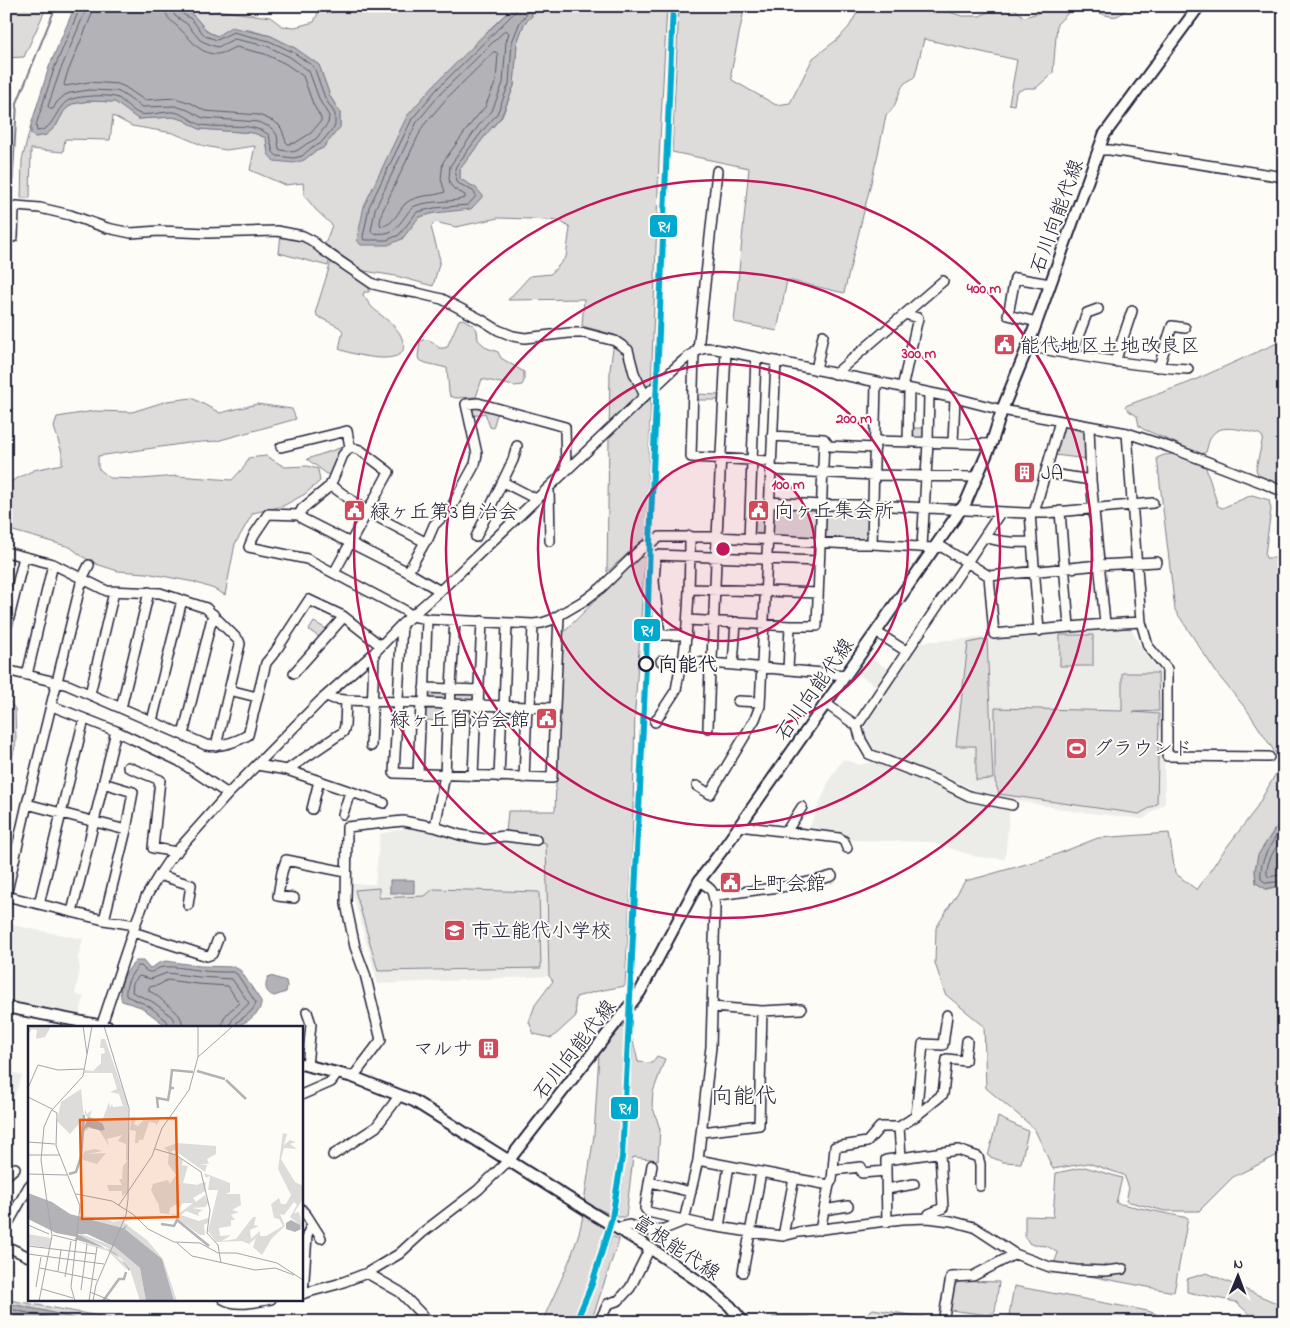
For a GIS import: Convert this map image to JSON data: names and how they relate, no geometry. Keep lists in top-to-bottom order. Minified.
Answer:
{"streets":{"main road":["石川向能代線","富根能代線"]},"crossings":[["石川向能代線","富根能代線"]],"districts":["向能代"],"places":{"public building":["能代地区土地改良区","向ヶ丘集会所","緑ヶ丘第3自治会","緑ヶ丘自治会館","上町会館"],"building":["JA","マルサ"],"other":["向能代"],"sports":["グラウンド"],"school or university":["市立能代小学校"]},"lines":["transit line R1"],"north":"top","rings":["400 m","300 m","200 m","100 m"]}
